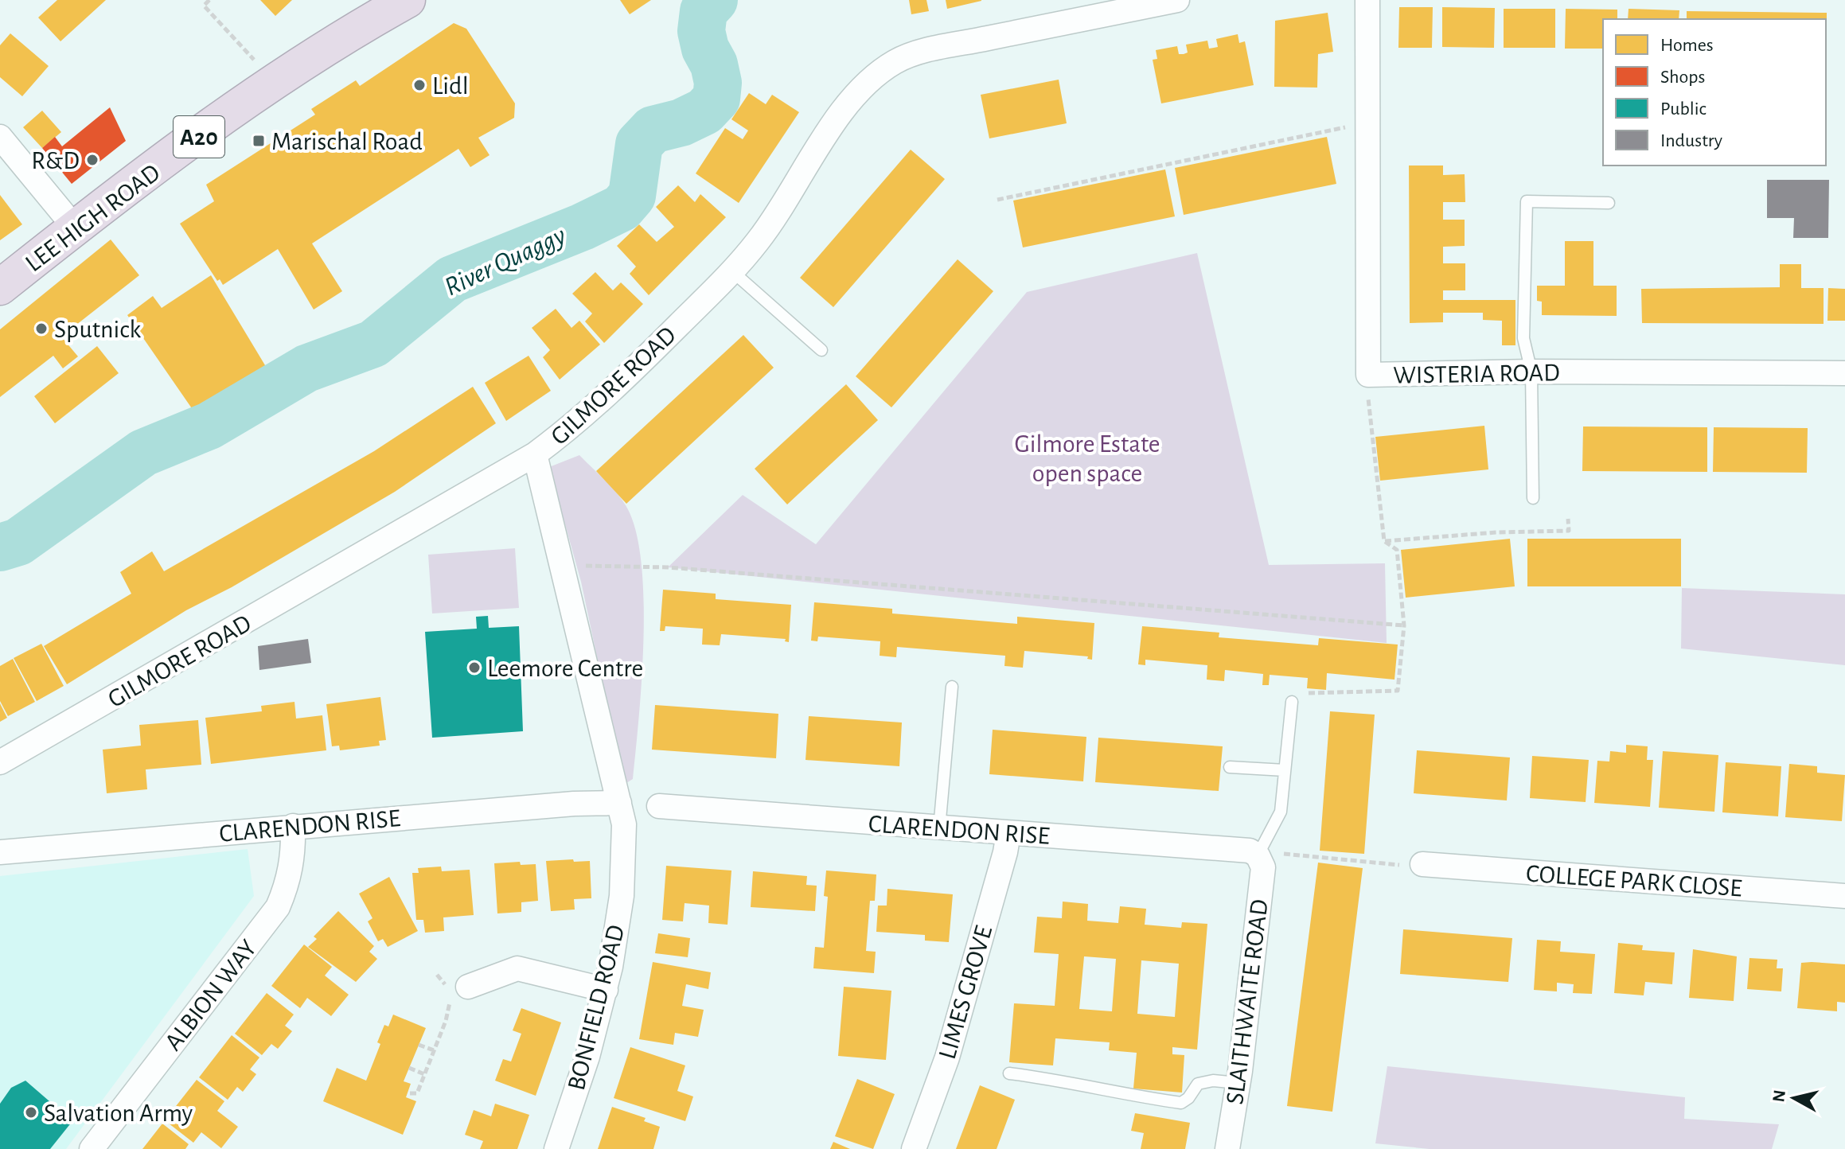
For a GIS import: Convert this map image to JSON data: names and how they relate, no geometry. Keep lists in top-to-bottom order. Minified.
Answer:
{"streets":{"highway":["A20","LEE HIGH ROAD"],"street":["WISTERIA ROAD","GILMORE ROAD","CLARENDON RISE","COLLEGE PARK CLOSE","LIMES GROVE","ALBION WAY","SLAITHWAITE ROAD","BONFIELD ROAD"]},"crossings":[["GILMORE ROAD","BONFIELD ROAD"],["CLARENDON RISE","LIMES GROVE"],["CLARENDON RISE","ALBION WAY"],["CLARENDON RISE","SLAITHWAITE ROAD"],["CLARENDON RISE","BONFIELD ROAD"]],"water":["River Quaggy"],"parks":["Gilmore Estate open space"],"places":{"other":["Lidl","R&D","Sputnick","Leemore Centre","Salvation Army"],"transit":["Marischal Road"]},"legend":["Homes","Shops","Public","Industry"],"north":"left"}
